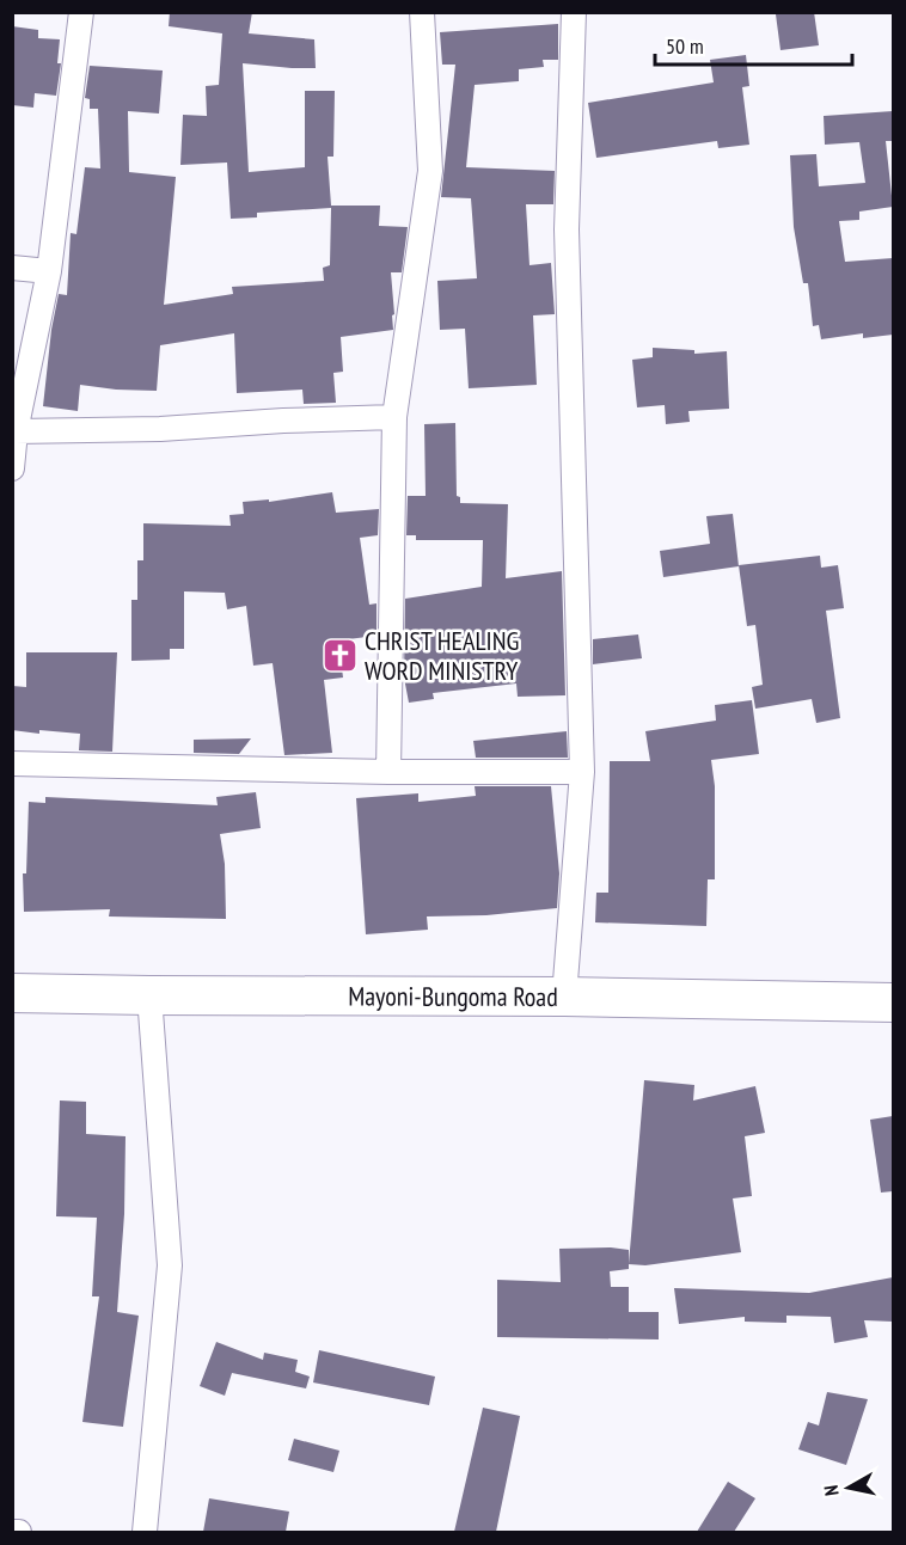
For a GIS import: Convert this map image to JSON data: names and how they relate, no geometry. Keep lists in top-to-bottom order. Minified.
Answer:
{"streets":{"main road":["Mayoni-Bungoma Road"]},"places":{"church":["CHRIST HEALING WORD MINISTRY"]},"scale_bar":"50 m","north":"left"}
